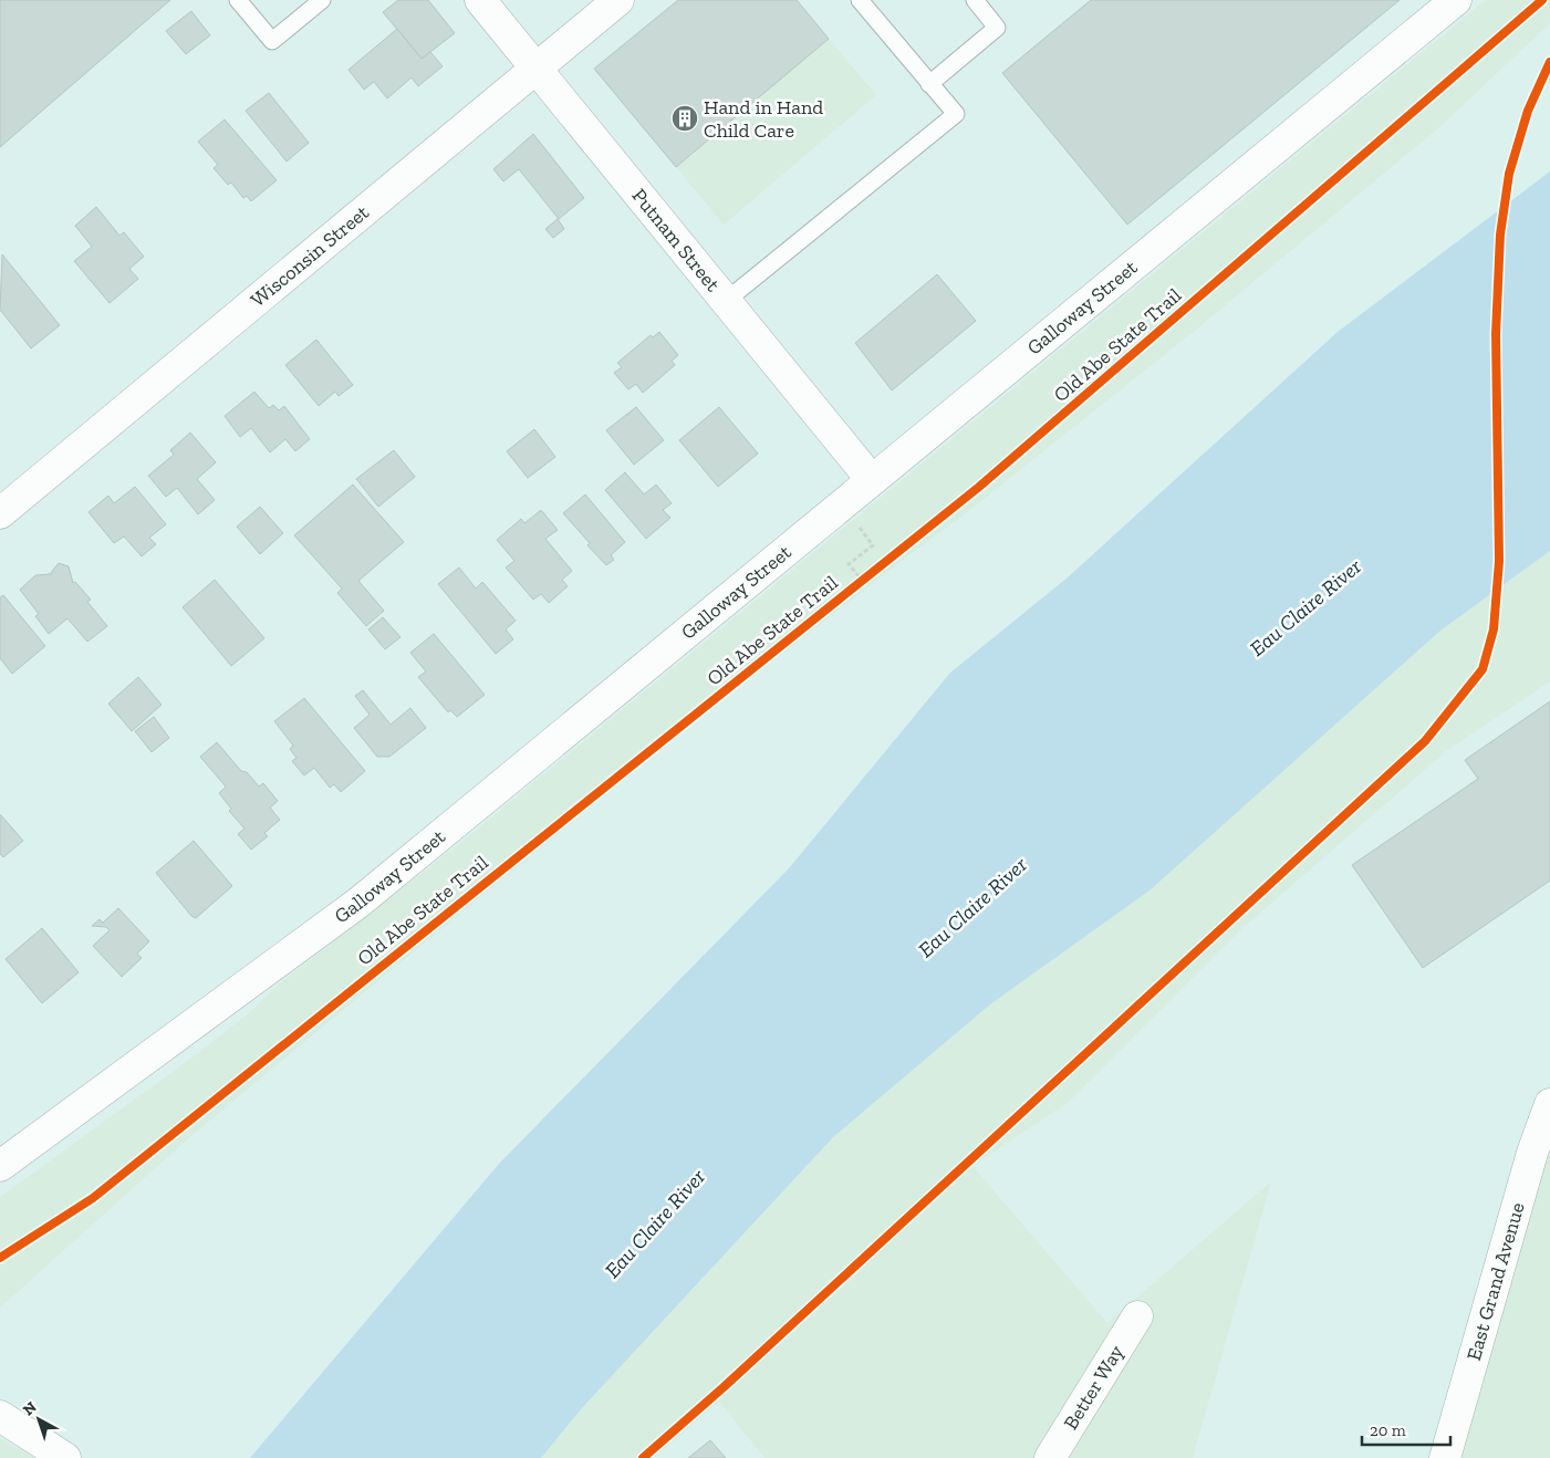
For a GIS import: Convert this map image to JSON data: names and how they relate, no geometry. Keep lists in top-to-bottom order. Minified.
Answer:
{"streets":{"street":["Putnam Street","Wisconsin Street","Galloway Street","East Grand Avenue","Better Way"],"cycle path":["Old Abe State Trail"]},"crossings":[["Putnam Street","Wisconsin Street"],["Putnam Street","Galloway Street"]],"water":["Eau Claire River"],"places":{"building":["Hand in Hand Child Care"]},"scale_bar":"20 m","north":"top left"}
